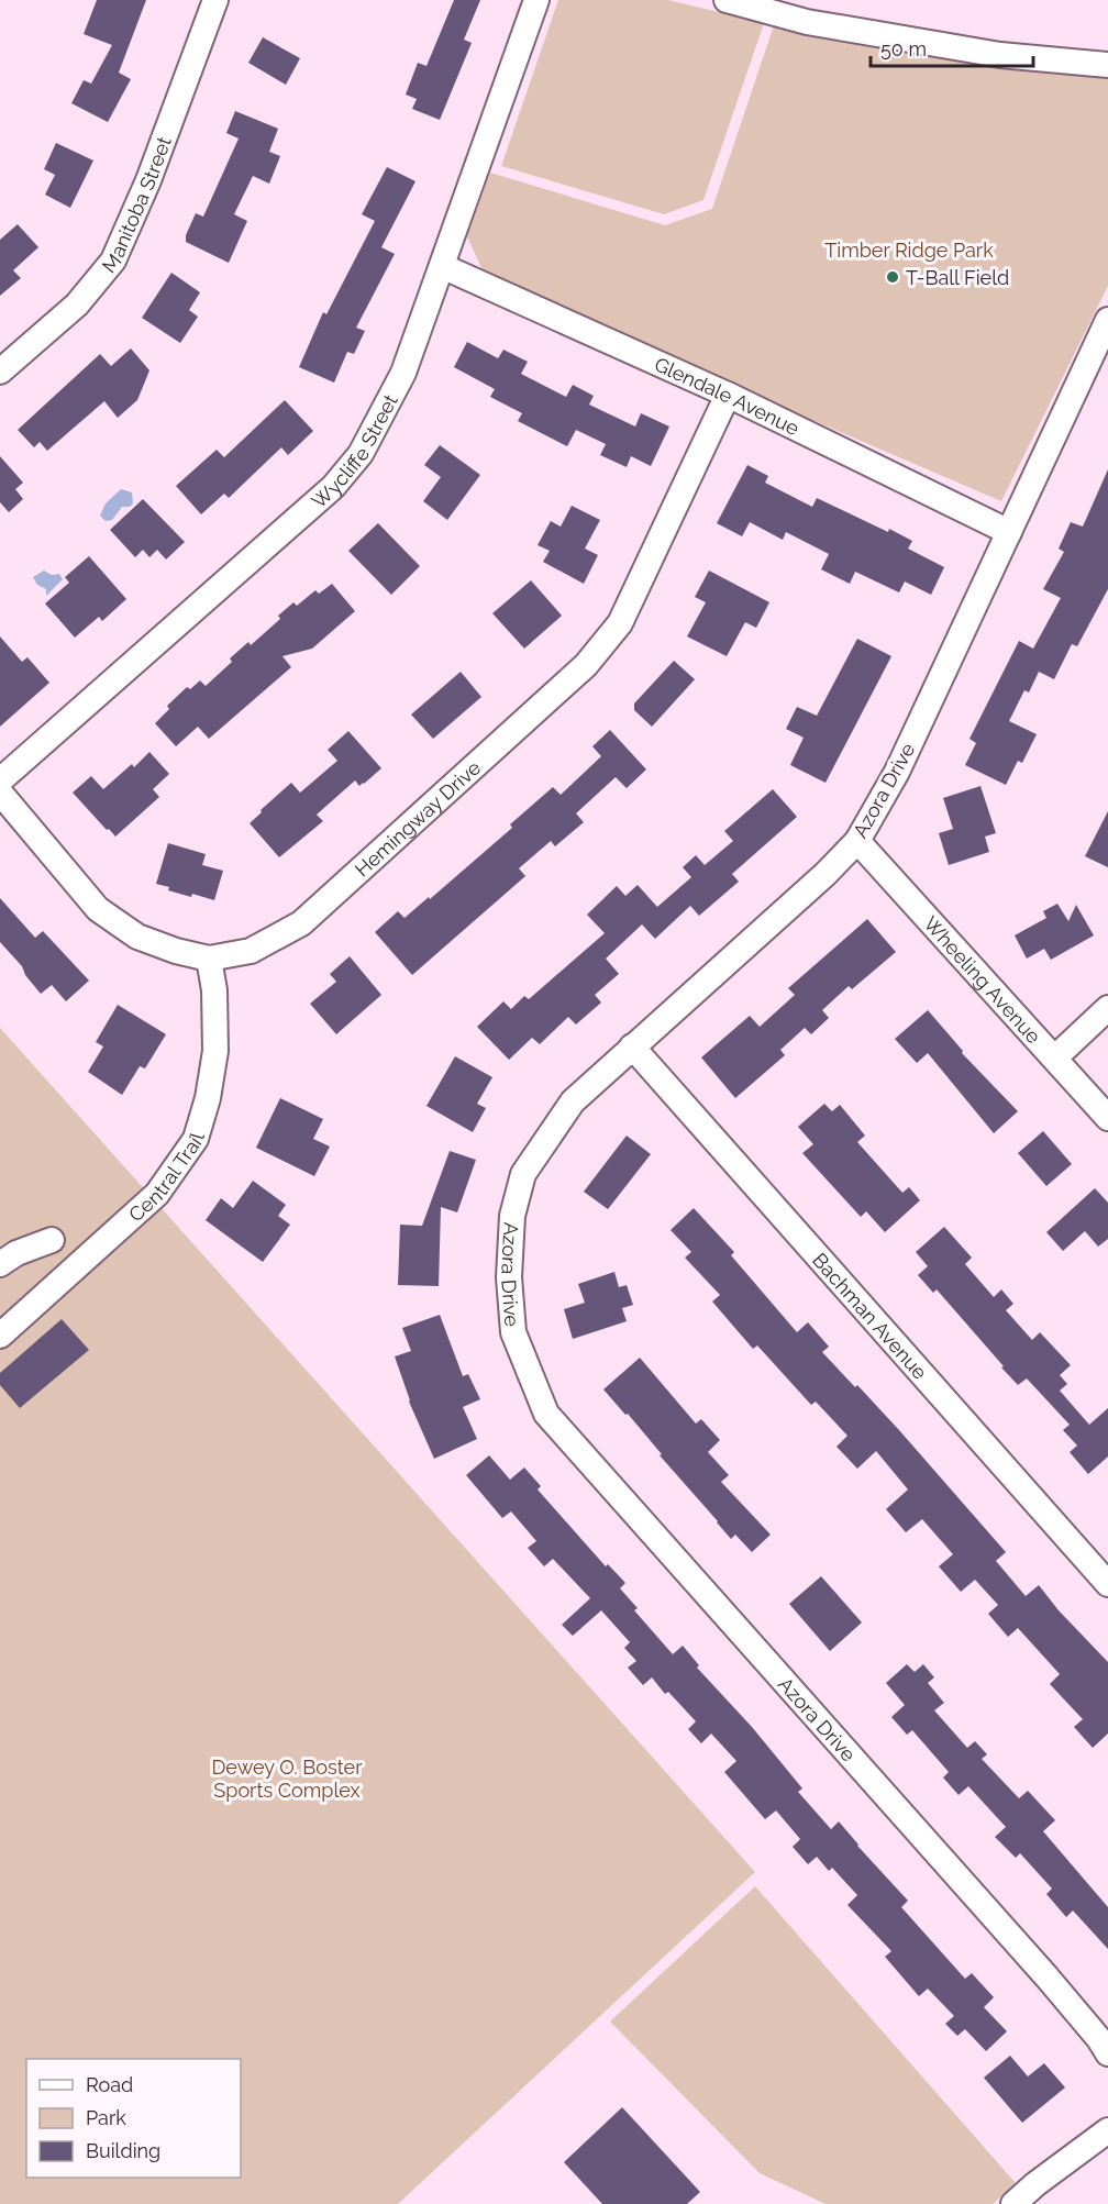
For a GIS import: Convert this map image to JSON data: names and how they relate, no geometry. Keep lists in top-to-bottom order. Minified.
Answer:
{"streets":{"street":["Manitoba Street","Glendale Avenue","Wycliffe Street","Azora Drive","Hemingway Drive","Wheeling Avenue","Central Trail","Bachman Avenue"]},"crossings":[["Glendale Avenue","Wycliffe Street"],["Glendale Avenue","Azora Drive"],["Glendale Avenue","Hemingway Drive"],["Azora Drive","Wheeling Avenue"],["Azora Drive","Bachman Avenue"],["Hemingway Drive","Central Trail"]],"parks":["Timber Ridge Park","Dewey O. Boster Sports Complex"],"places":["T-Ball Field"],"legend":["Road","Park","Building"],"scale_bar":"50 m"}
